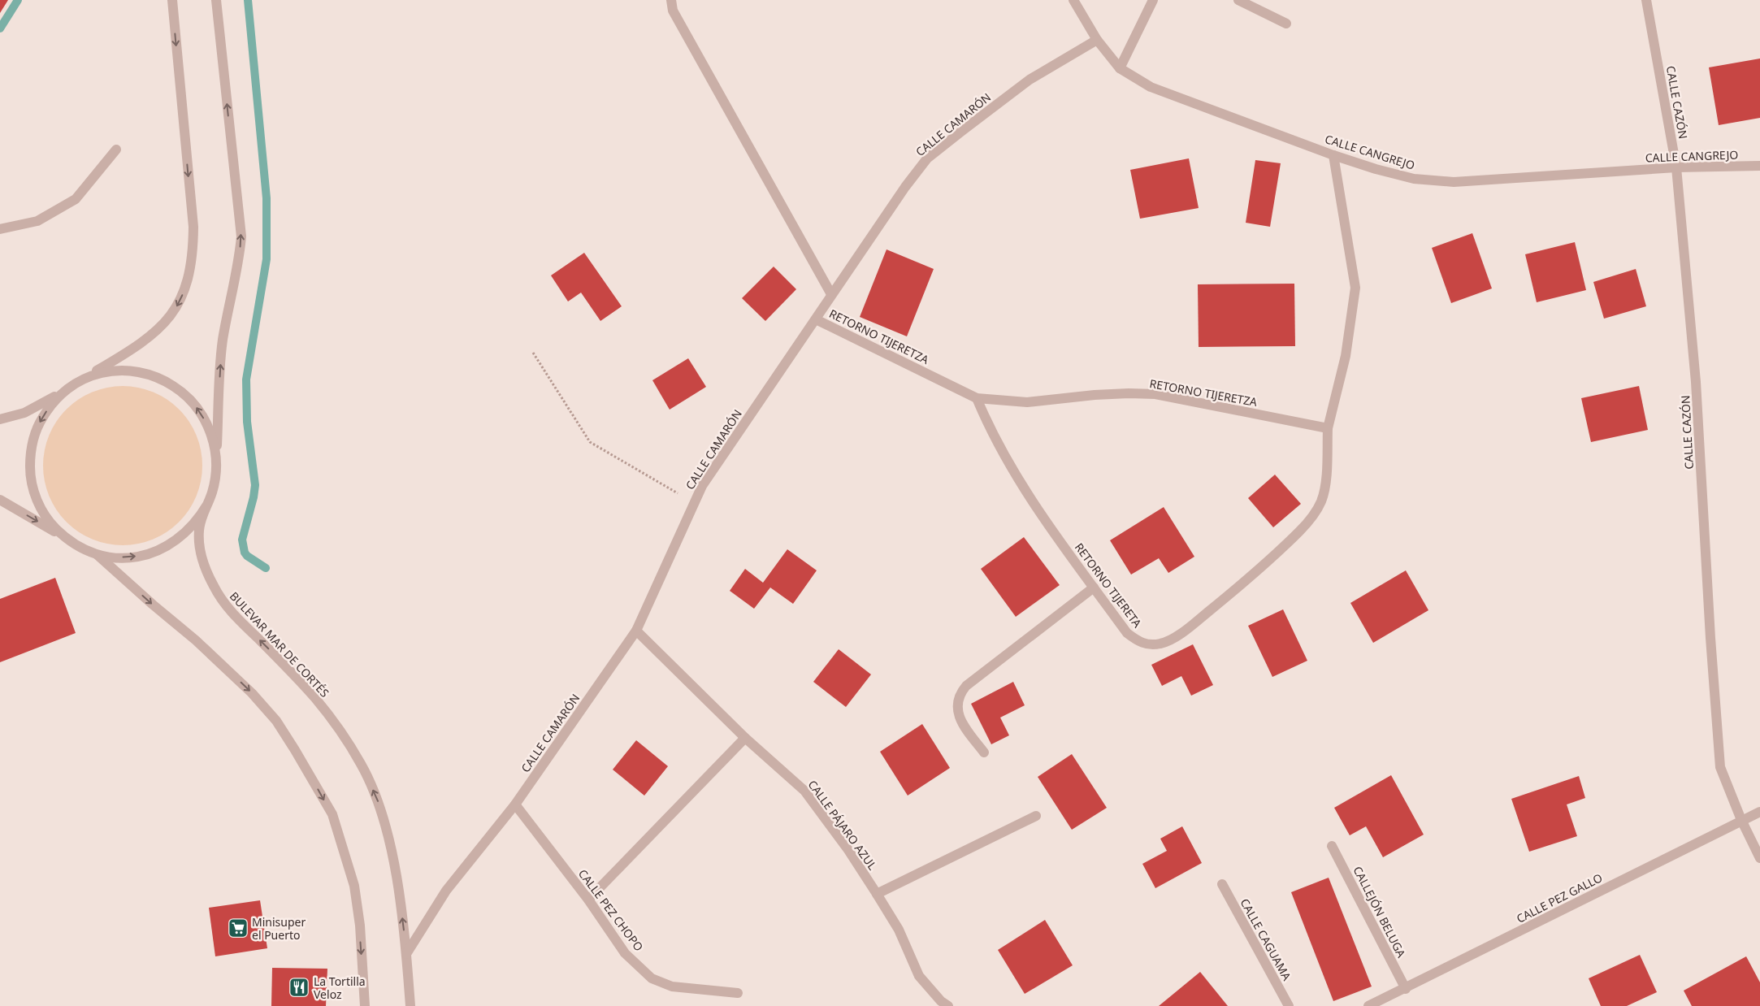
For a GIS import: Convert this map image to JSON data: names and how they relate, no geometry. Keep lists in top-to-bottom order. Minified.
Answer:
{"streets":{"street":["CALLE CAZÓN","CALLE CAMARÓN","CALLE CANGREJO","RETORNO TIJERETZA","RETORNO TIJERETA","BULEVAR MAR DE CORTÉS","CALLE PÁJARO AZUL","CALLE PEZ GALLO","CALLE PEZ CHOPO","CALLEJÓN BELUGA","CALLE CAGUAMA"]},"crossings":[["CALLE CAZÓN","CALLE CANGREJO"],["CALLE CAZÓN","CALLE PEZ GALLO"],["CALLE CAMARÓN","CALLE CANGREJO"],["CALLE CAMARÓN","RETORNO TIJERETZA"],["CALLE CAMARÓN","BULEVAR MAR DE CORTÉS"],["CALLE CAMARÓN","CALLE PÁJARO AZUL"],["CALLE CAMARÓN","CALLE PEZ CHOPO"],["RETORNO TIJERETZA","RETORNO TIJERETA"],["CALLE PEZ GALLO","CALLEJÓN BELUGA"]],"places":{"supermarket":["Minisuper el Puerto"],"restaurant":["La Tortilla Veloz"]}}
